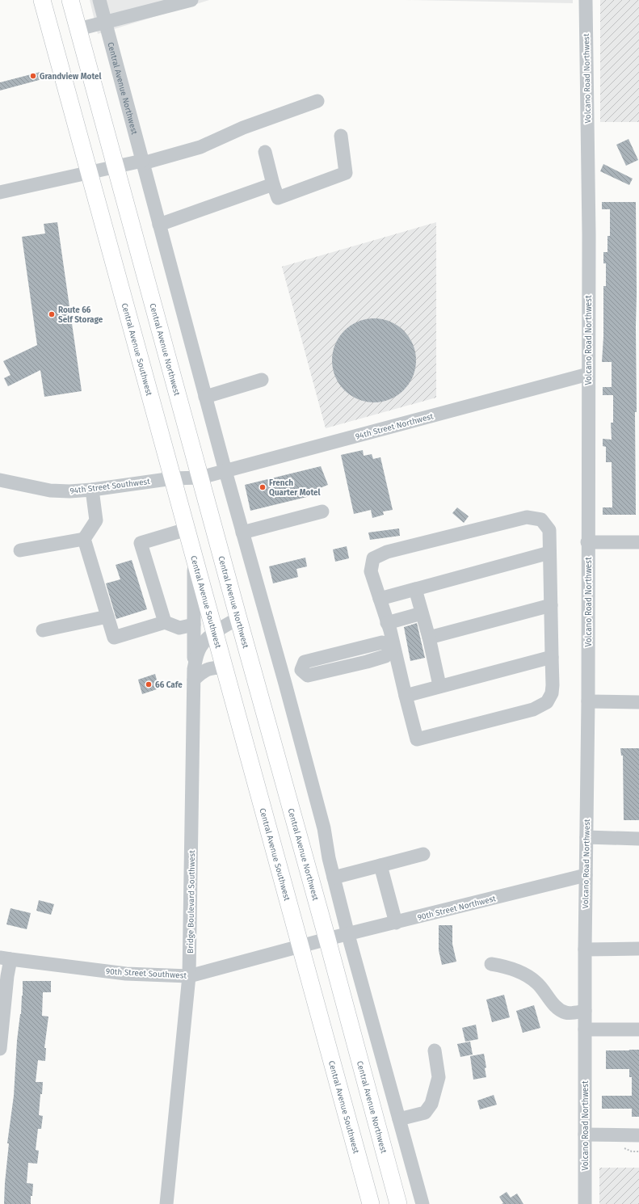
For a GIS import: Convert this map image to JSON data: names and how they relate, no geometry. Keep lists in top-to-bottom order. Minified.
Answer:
{"streets":{"main road":["Central Avenue Northwest","Central Avenue Southwest"],"street":["Volcano Road Northwest","94th Street Northwest","94th Street Southwest","Bridge Boulevard Southwest","90th Street Northwest","90th Street Southwest"]},"crossings":[["Volcano Road Northwest","94th Street Northwest"],["Volcano Road Northwest","90th Street Northwest"],["Central Avenue Northwest","94th Street Northwest"],["Central Avenue Northwest","94th Street Southwest"],["Central Avenue Northwest","Bridge Boulevard Southwest"],["Central Avenue Northwest","90th Street Northwest"],["Central Avenue Northwest","90th Street Southwest"],["Central Avenue Southwest","94th Street Southwest"],["Central Avenue Southwest","Bridge Boulevard Southwest"],["Central Avenue Southwest","90th Street Southwest"],["94th Street Northwest","94th Street Southwest"],["Bridge Boulevard Southwest","90th Street Southwest"],["90th Street Northwest","90th Street Southwest"]],"places":["Grandview Motel","Route 66 Self Storage","French Quarter Motel","66 Cafe"]}
